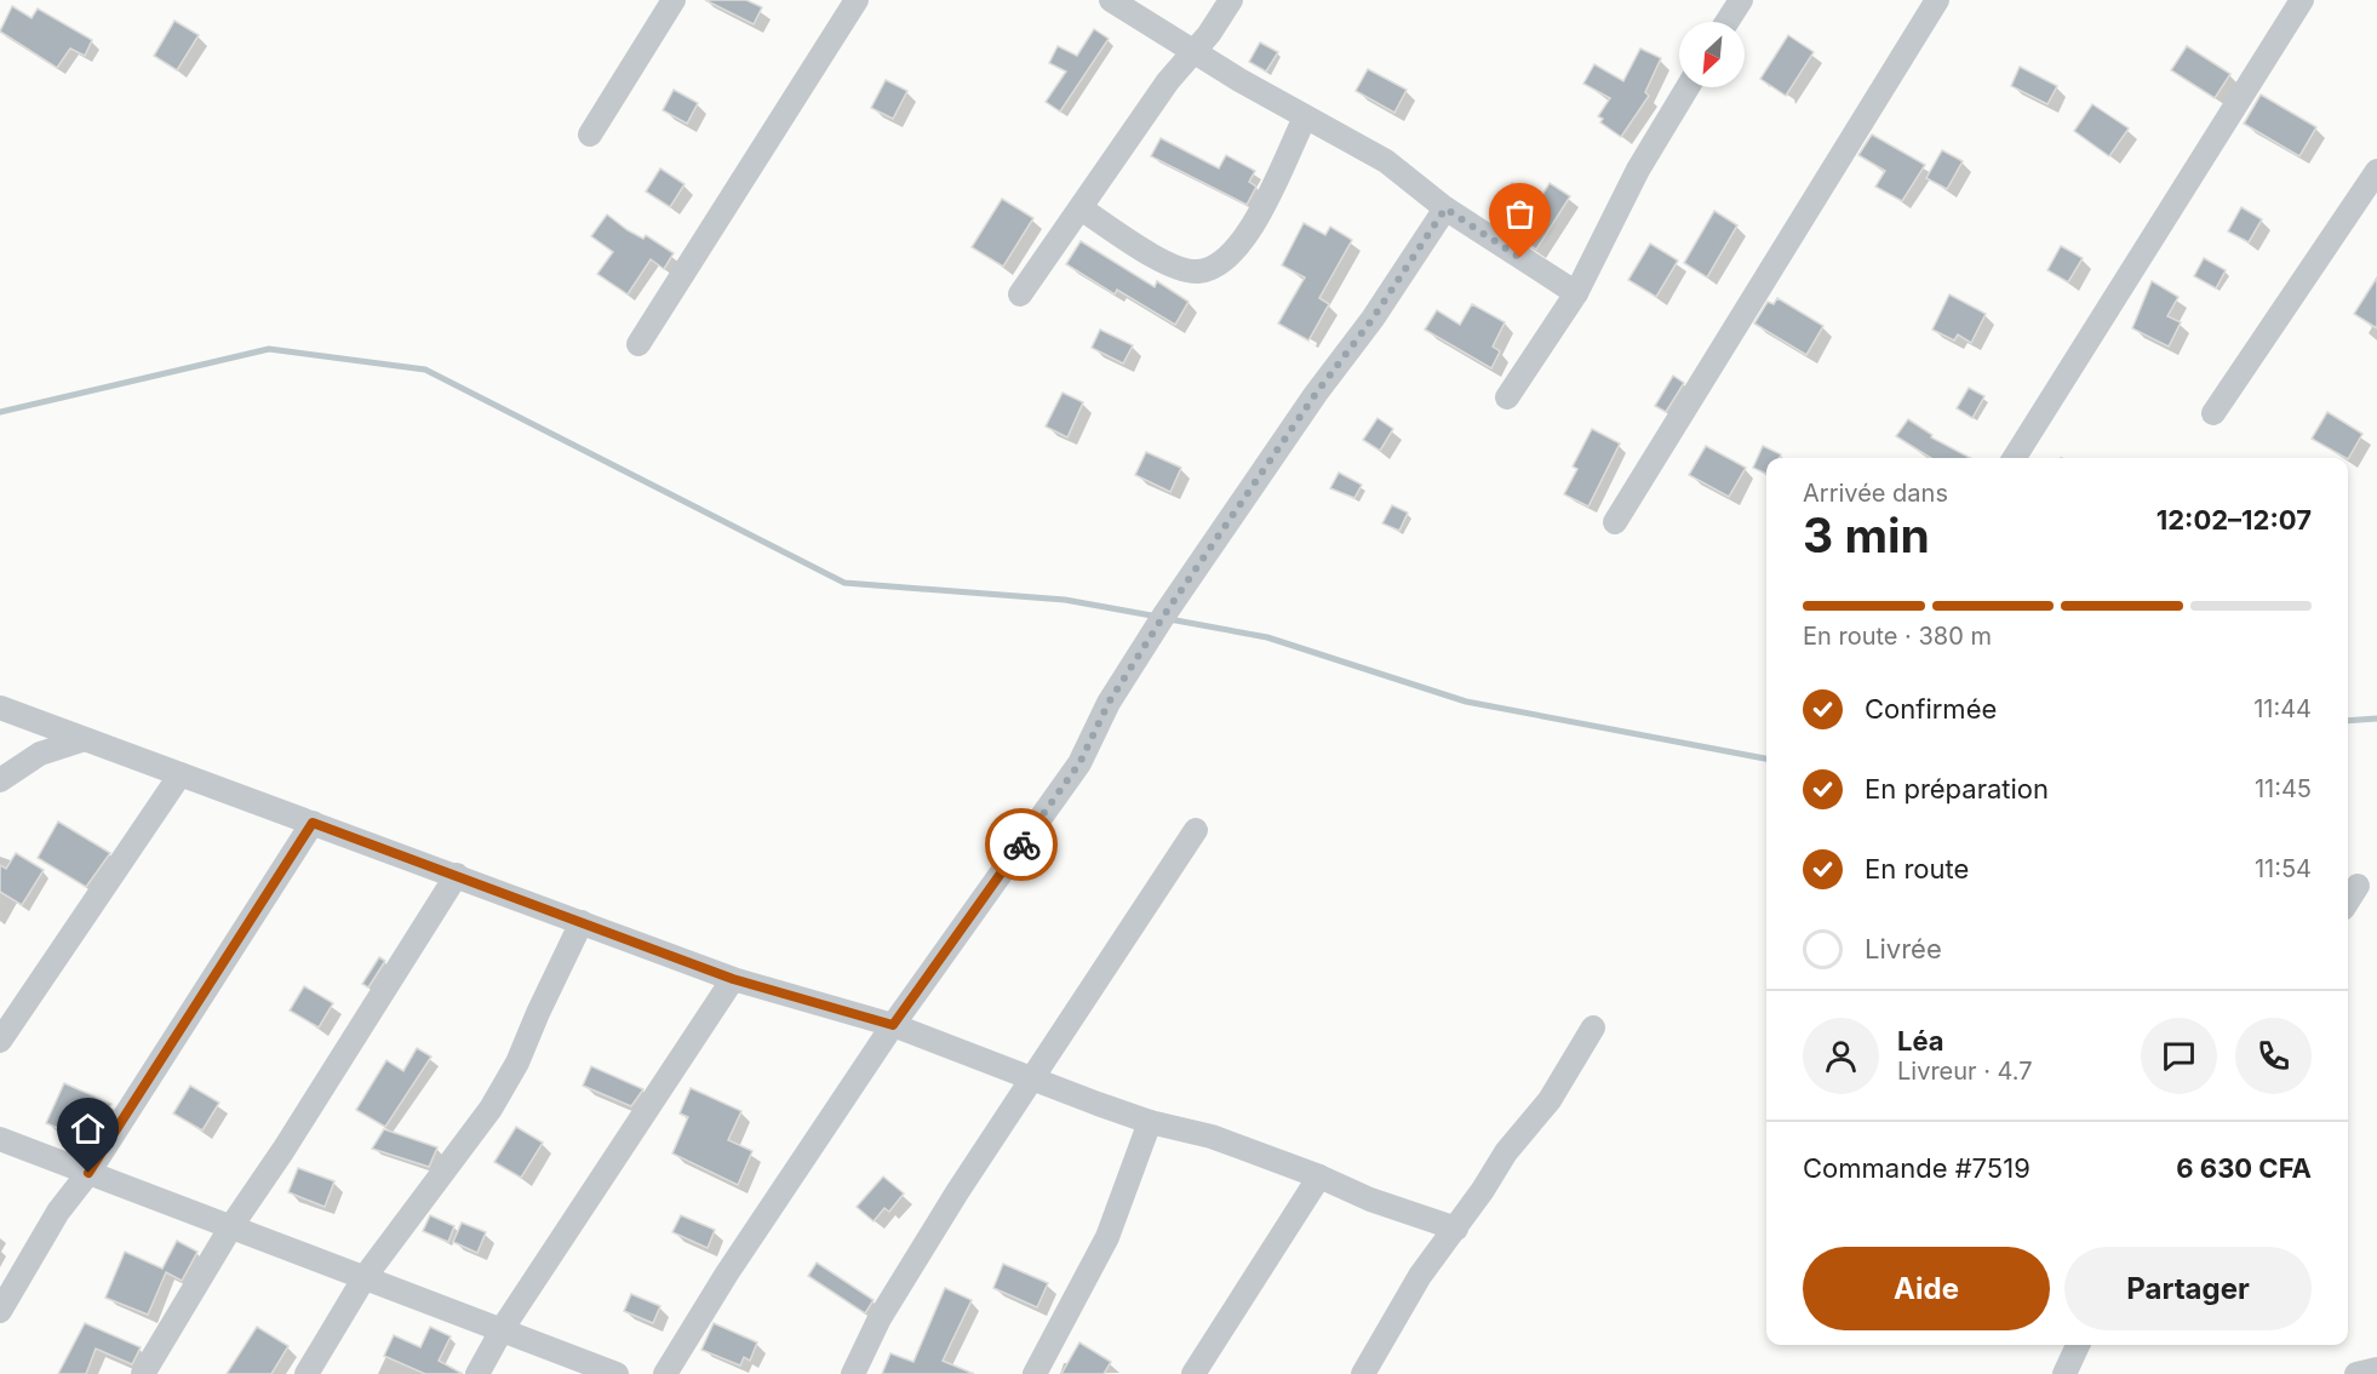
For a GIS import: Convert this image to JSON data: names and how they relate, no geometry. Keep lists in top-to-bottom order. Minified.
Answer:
{"north":"bottom left","page":{"heading":["3 min","Arrivée dans","12:02–12:07"],"panel":["Léa","Livreur · 4.7","Commande #7519","6 630 CFA"],"bar":"En route · 380 m","list":[["Confirmée","11:44"],["En préparation","11:45"],["En route","11:54"],"Livrée"],"buttons":["Aide","Partager"]}}
